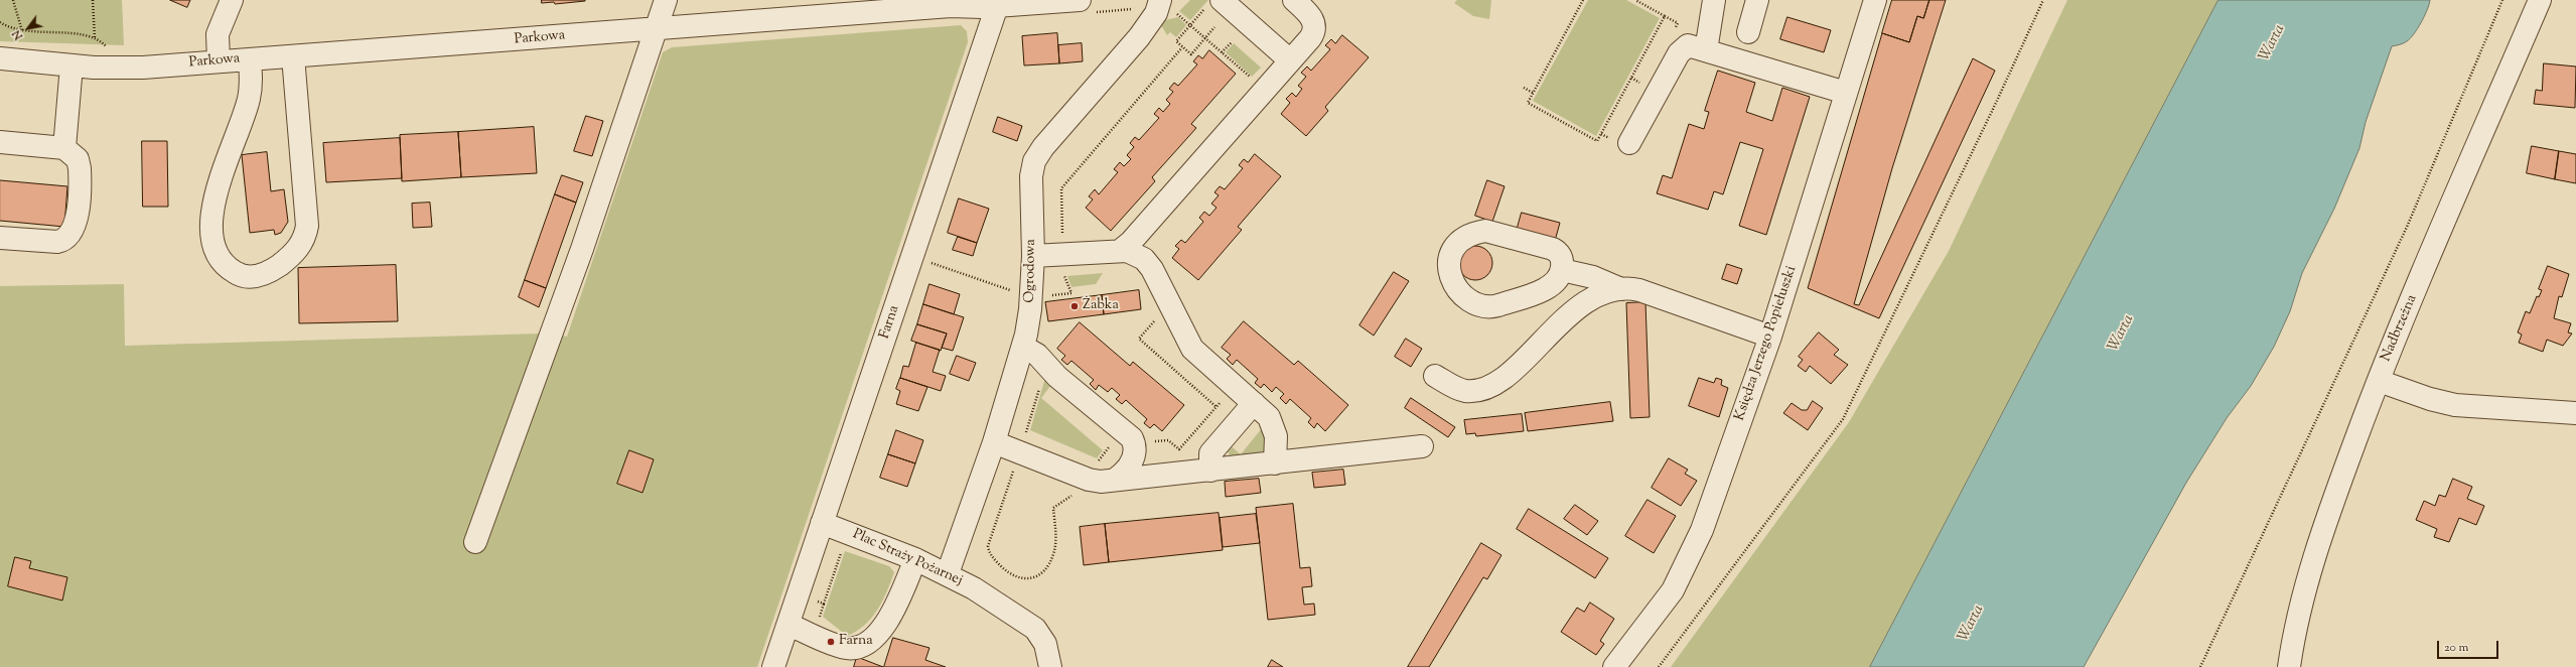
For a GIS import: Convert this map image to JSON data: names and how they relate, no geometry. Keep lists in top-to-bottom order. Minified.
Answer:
{"streets":{"street":["Parkowa","Ogrodowa","Farna","Nadbrzeżna","Księdza Jerzego Popiełuszki","Plac Straży Pożarnej"]},"crossings":[["Parkowa","Farna"],["Ogrodowa","Plac Straży Pożarnej"],["Farna","Plac Straży Pożarnej"]],"water":["Warta"],"places":["Żabka","Farna"],"scale_bar":"20 m","north":"bottom left"}
